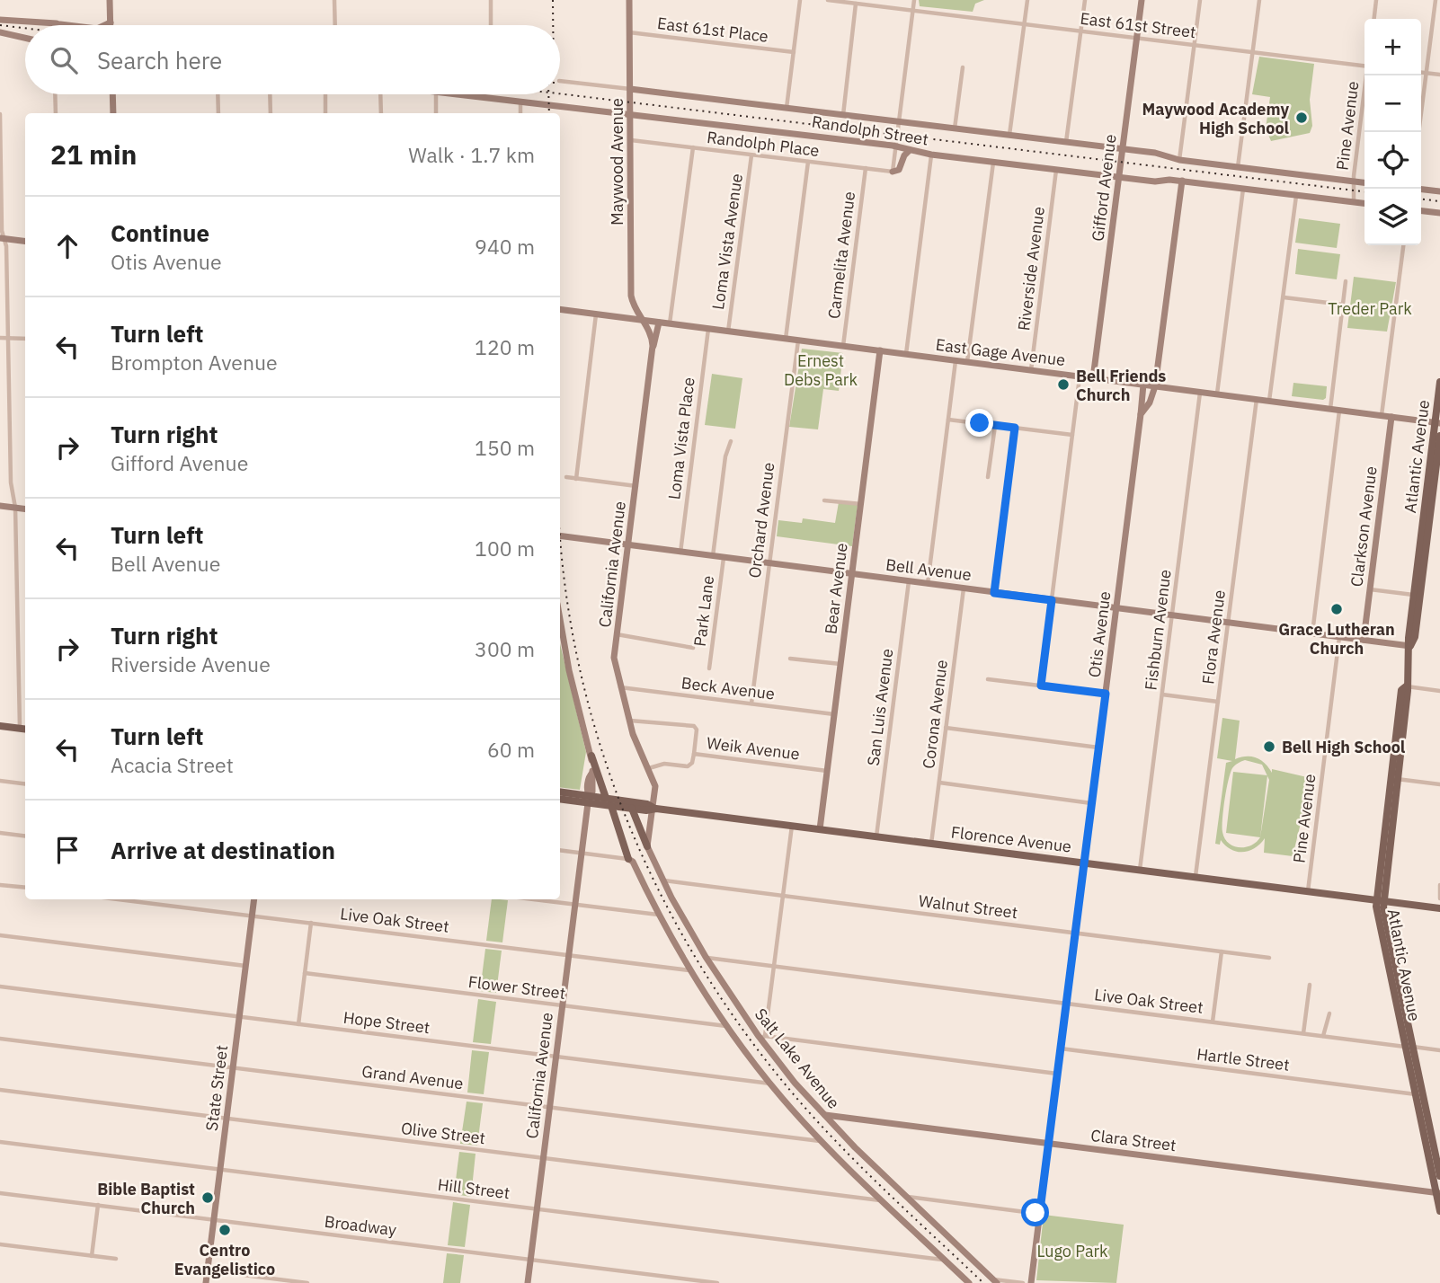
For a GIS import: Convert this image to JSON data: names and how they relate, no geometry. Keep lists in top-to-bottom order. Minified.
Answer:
{"streets":{"main road":["Atlantic Avenue","Florence Avenue"],"street":["East 61st Street","East 61st Place","Pine Avenue","Randolph Street","Randolph Place","Maywood Avenue","Gifford Avenue","Loma Vista Avenue","Carmelita Avenue","Riverside Avenue","East Gage Avenue","Loma Vista Place","Orchard Avenue","Clarkson Avenue","California Avenue","Bell Avenue","Bear Avenue","Park Lane","Fishburn Avenue","Otis Avenue","Flora Avenue","Beck Avenue","San Luis Avenue","Corona Avenue","Weik Avenue","Walnut Street","Live Oak Street","Flower Street","Hope Street","Salt Lake Avenue","Hartle Street","Grand Avenue","State Street","Olive Street","Clara Street","Hill Street","Broadway"]},"crossings":[["East 61st Street","Gifford Avenue"],["East 61st Place","Maywood Avenue"],["Pine Avenue","Randolph Street"],["Pine Avenue","Bell Avenue"],["Pine Avenue","Florence Avenue"],["Randolph Street","Maywood Avenue"],["Randolph Street","Gifford Avenue"],["Randolph Street","Riverside Avenue"],["Randolph Street","Otis Avenue"],["Randolph Place","Maywood Avenue"],["Randolph Place","Loma Vista Avenue"],["Randolph Place","Carmelita Avenue"],["Maywood Avenue","East Gage Avenue"],["Maywood Avenue","California Avenue"],["Gifford Avenue","East Gage Avenue"],["Loma Vista Avenue","East Gage Avenue"],["Carmelita Avenue","East Gage Avenue"],["Riverside Avenue","East Gage Avenue"],["East Gage Avenue","Loma Vista Place"],["East Gage Avenue","Atlantic Avenue"],["East Gage Avenue","Orchard Avenue"],["East Gage Avenue","Clarkson Avenue"],["East Gage Avenue","California Avenue"],["East Gage Avenue","Bear Avenue"],["East Gage Avenue","Fishburn Avenue"],["East Gage Avenue","Otis Avenue"],["East Gage Avenue","Flora Avenue"],["Loma Vista Place","Bell Avenue"],["Atlantic Avenue","Bell Avenue"],["Atlantic Avenue","Florence Avenue"],["Atlantic Avenue","Live Oak Street"],["Atlantic Avenue","Hartle Street"],["Atlantic Avenue","Clara Street"],["Orchard Avenue","Bell Avenue"],["Orchard Avenue","Beck Avenue"],["Clarkson Avenue","Bell Avenue"],["California Avenue","Bell Avenue"],["California Avenue","Beck Avenue"],["California Avenue","Weik Avenue"],["California Avenue","Florence Avenue"],["California Avenue","Live Oak Street"],["California Avenue","Flower Street"],["California Avenue","Hope Street"],["California Avenue","Grand Avenue"],["California Avenue","Olive Street"],["California Avenue","Hill Street"],["California Avenue","Broadway"],["Bell Avenue","Bear Avenue"],["Bell Avenue","Park Lane"],["Bell Avenue","Fishburn Avenue"],["Bell Avenue","Otis Avenue"],["Bell Avenue","Flora Avenue"],["Bell Avenue","San Luis Avenue"],["Bell Avenue","Corona Avenue"],["Bear Avenue","Beck Avenue"],["Bear Avenue","Weik Avenue"],["Bear Avenue","Florence Avenue"],["Fishburn Avenue","Florence Avenue"],["Otis Avenue","Florence Avenue"],["Otis Avenue","Walnut Street"],["Otis Avenue","Live Oak Street"],["Otis Avenue","Hartle Street"],["Otis Avenue","Clara Street"],["Flora Avenue","Florence Avenue"],["San Luis Avenue","Florence Avenue"],["Corona Avenue","Florence Avenue"],["Walnut Street","Salt Lake Avenue"],["Live Oak Street","Salt Lake Avenue"],["Live Oak Street","State Street"],["Hope Street","State Street"],["Salt Lake Avenue","Clara Street"],["Grand Avenue","State Street"],["State Street","Olive Street"],["State Street","Hill Street"],["State Street","Broadway"]],"parks":["Treder Park","Ernest Debs Park","Lugo Park"],"places":["Maywood Academy High School","Bell Friends Church","Grace Lutheran Church","Bell High School","Bible Baptist Church","Centro Evangelistico"],"page":{"map_buttons":["+","−"],"search":"Search here","heading":["21 min","Walk · 1.7 km"],"list":[["Continue","Otis Avenue","940 m"],["Turn left","Brompton Avenue","120 m"],["Turn right","Gifford Avenue","150 m"],["Turn left","Bell Avenue","100 m"],["Turn right","Riverside Avenue","300 m"],["Turn left","Acacia Street","60 m"],"Arrive at destination"]}}
